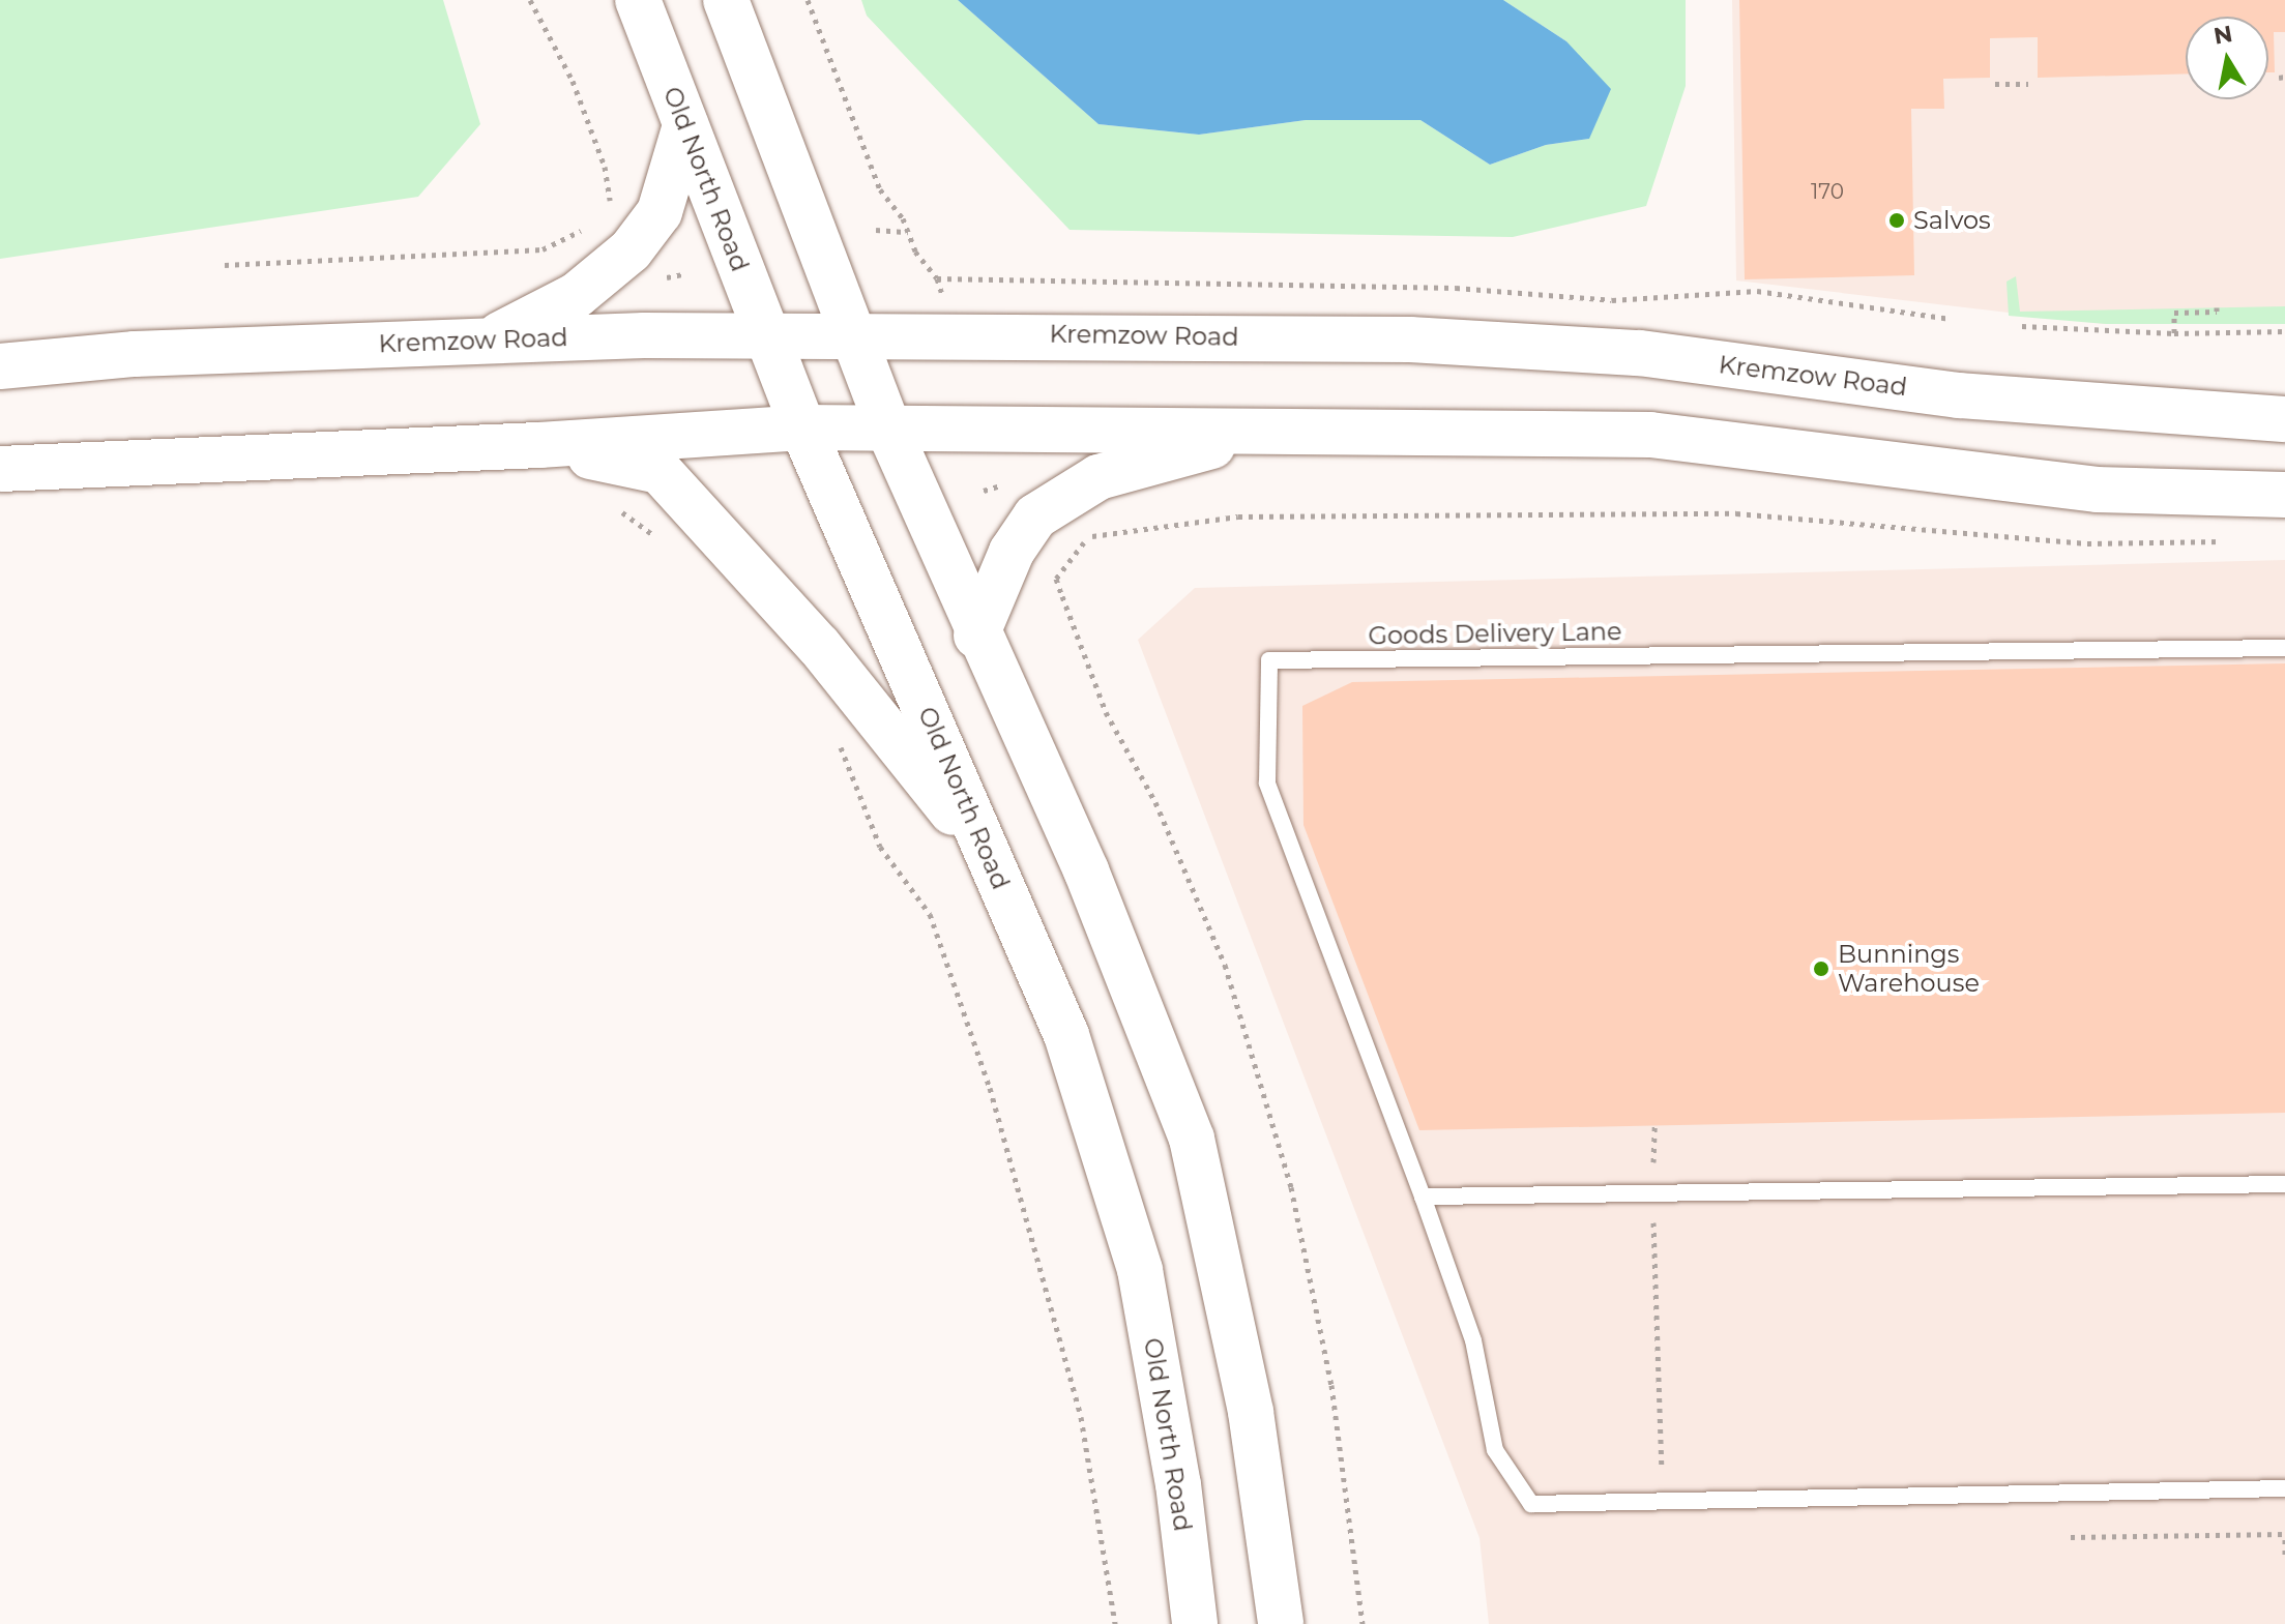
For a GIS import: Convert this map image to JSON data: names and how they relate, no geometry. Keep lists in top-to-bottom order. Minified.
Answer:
{"streets":{"main road":["Old North Road","Kremzow Road"],"lane":["Goods Delivery Lane"]},"crossings":[["Old North Road","Kremzow Road"]],"places":["Salvos","Bunnings Warehouse"],"house_numbers":["170"],"north":"top"}
